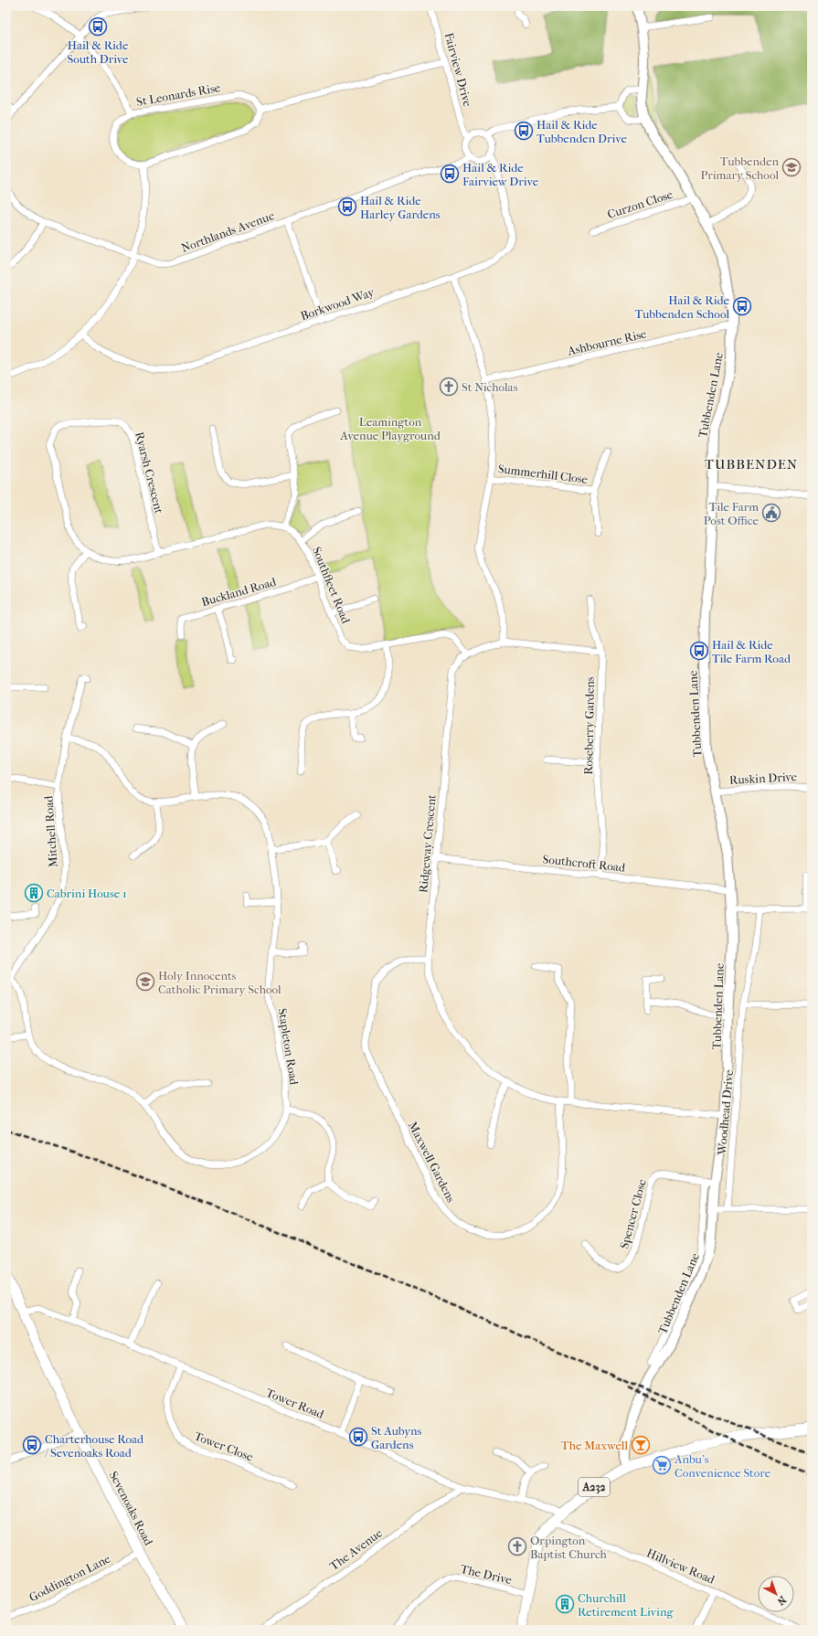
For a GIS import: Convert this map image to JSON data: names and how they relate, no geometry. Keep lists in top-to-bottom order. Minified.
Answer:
{"streets":{"main road":["A232","Sevenoaks Road"],"street":["Fairview Drive","St Leonards Rise","Curzon Close","Northlands Avenue","Borkwood Way","Ashbourne Rise","Tubbenden Lane","Ryarsh Crescent","Summerhill Close","Southfleet Road","Buckland Road","Roseberry Gardens","Ruskin Drive","Mitchell Road","Ridgeway Crescent","Southcroft Road","Stapleton Road","Woodhead Drive","Maxwell Gardens","Spencer Close","Tower Road","Tower Close","The Avenue","Hillview Road","The Drive","Goddington Lane"]},"crossings":[["Fairview Drive","Northlands Avenue"],["Fairview Drive","Borkwood Way"],["Curzon Close","Tubbenden Lane"],["Northlands Avenue","Borkwood Way"],["Ashbourne Rise","Tubbenden Lane"],["Tubbenden Lane","Ruskin Drive"],["Tubbenden Lane","Ridgeway Crescent"],["Tubbenden Lane","Southcroft Road"],["Tubbenden Lane","Spencer Close"],["Tubbenden Lane","A232"],["Ryarsh Crescent","Southfleet Road"],["Southfleet Road","Buckland Road"],["Southfleet Road","Ridgeway Crescent"],["Roseberry Gardens","Ridgeway Crescent"],["Roseberry Gardens","Southcroft Road"],["Mitchell Road","Stapleton Road"],["Ridgeway Crescent","Southcroft Road"],["Ridgeway Crescent","Maxwell Gardens"],["Tower Road","Tower Close"],["Tower Road","A232"],["Tower Road","Sevenoaks Road"],["Tower Road","The Avenue"],["A232","Hillview Road"],["A232","The Drive"],["Sevenoaks Road","Goddington Lane"]],"districts":["TUBBENDEN"],"parks":["Leamington Avenue Playground"],"places":{"bus stop":["Hail & Ride South Drive","Hail & Ride Tubbenden Drive","Hail & Ride Fairview Drive","Hail & Ride Harley Gardens","Hail & Ride Tubbenden School","Hail & Ride Tile Farm Road","St Aubyns Gardens","Charterhouse Road / Sevenoaks Road"],"school or university":["Tubbenden Primary School","Holy Innocents Catholic Primary School"],"church":["St Nicholas","Orpington Baptist Church"],"public building":["Tile Farm Post Office"],"building":["Cabrini House 1","Churchill Retirement Living"],"bar":["The Maxwell"],"supermarket":["Anbu's Convenience Store"]},"north":"bottom right"}
